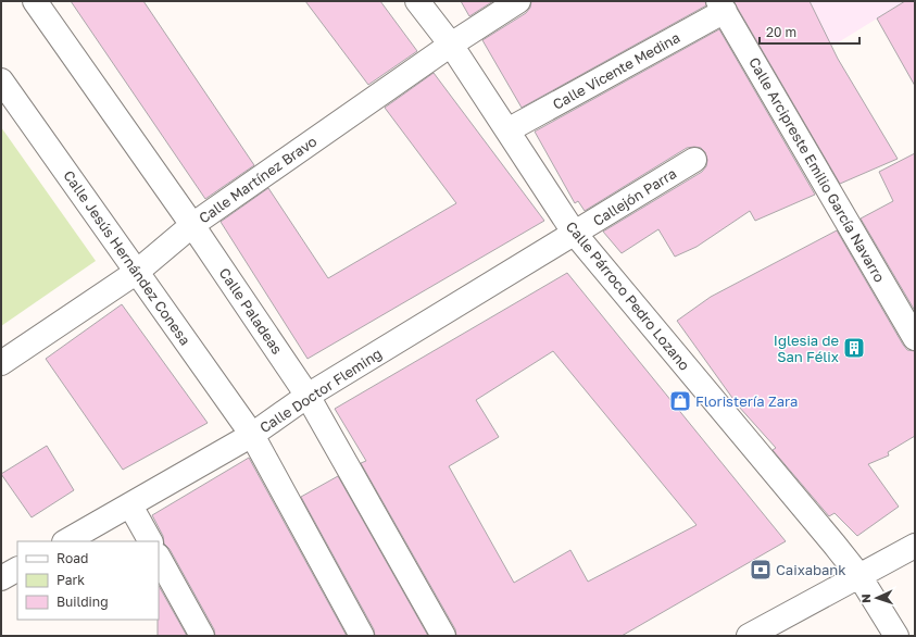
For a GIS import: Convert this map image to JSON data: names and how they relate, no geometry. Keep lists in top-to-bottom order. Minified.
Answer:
{"streets":{"street":["Calle Vicente Medina","Calle Arcipreste Emilio García Navarro","Calle Martínez Bravo","Callejón Parra","Calle Jesús Hernández Conesa","Calle Párroco Pedro Lozano","Calle Paladeas","Calle Doctor Fleming"]},"crossings":[["Calle Vicente Medina","Calle Arcipreste Emilio García Navarro"],["Calle Vicente Medina","Calle Párroco Pedro Lozano"],["Calle Martínez Bravo","Calle Jesús Hernández Conesa"],["Calle Martínez Bravo","Calle Párroco Pedro Lozano"],["Calle Martínez Bravo","Calle Paladeas"],["Callejón Parra","Calle Párroco Pedro Lozano"],["Callejón Parra","Calle Doctor Fleming"],["Calle Jesús Hernández Conesa","Calle Doctor Fleming"],["Calle Párroco Pedro Lozano","Calle Doctor Fleming"],["Calle Paladeas","Calle Doctor Fleming"]],"places":{"building":["Iglesia de San Félix"],"shop":["Floristería Zara"],"bank":["Caixabank"]},"legend":["Road","Park","Building"],"scale_bar":"20 m","north":"left"}
